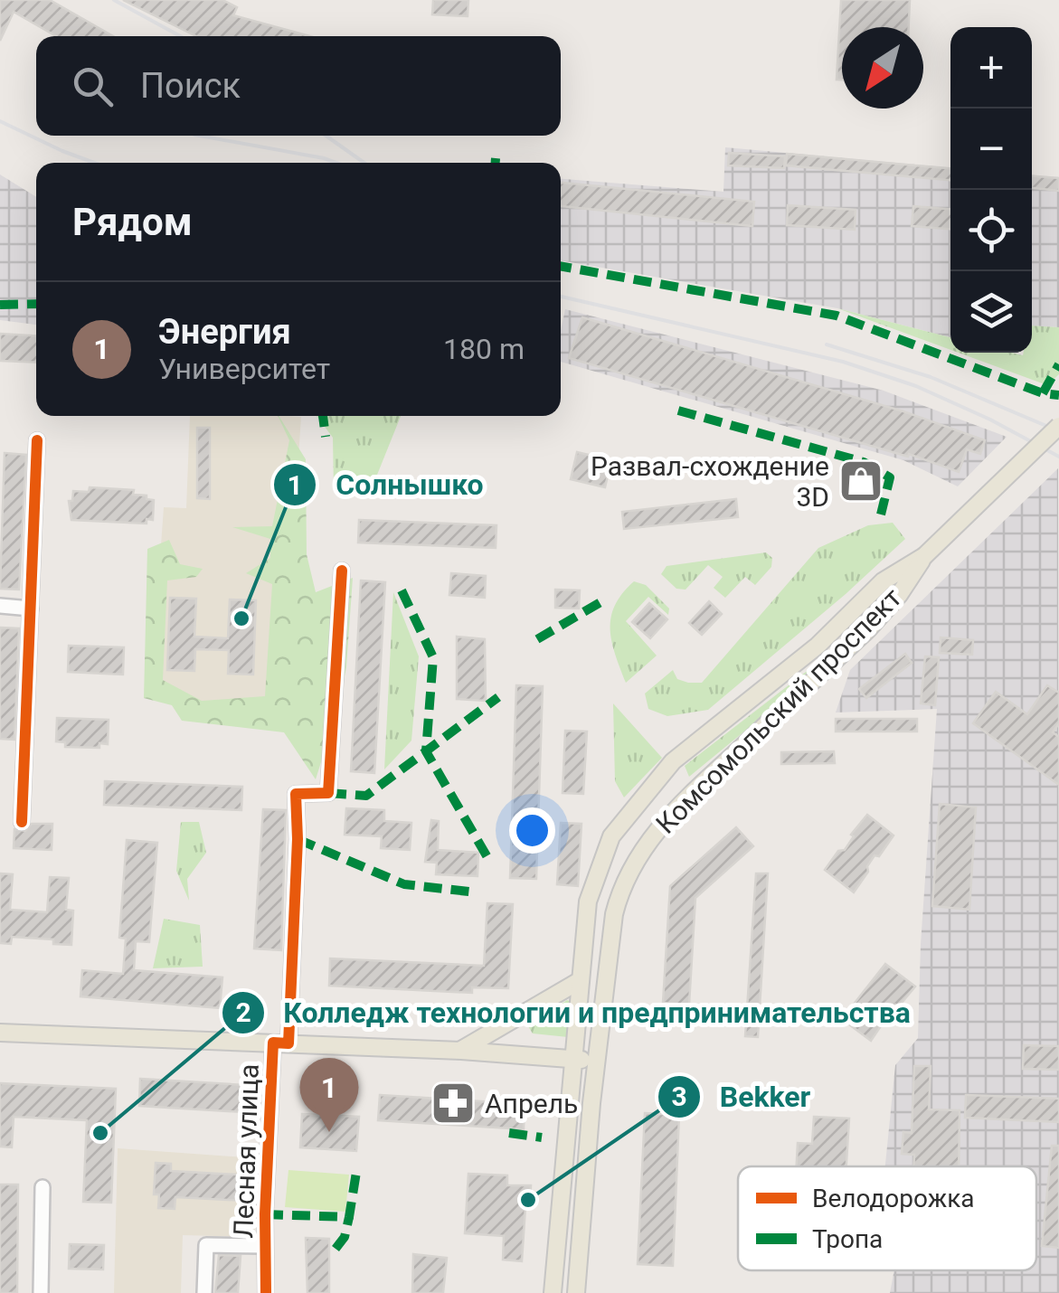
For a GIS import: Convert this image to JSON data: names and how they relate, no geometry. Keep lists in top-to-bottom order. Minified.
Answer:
{"streets":{"main road":["Комсомольский проспект"],"street":["Лесная улица"]},"places":{"shop":["Развал-схождение 3D"],"other":["Солнышко","Колледж технологии и предпринимательства","Bekker"],"pharmacy":["Апрель"]},"legend":["Велодорожка","Тропа"],"north":"bottom left","page":{"map_buttons":["+","−"],"search":"Поиск","heading":"Рядом","list":[{"mark":"1","name":"Энергия","note":"Университет","value":"180 m"}],"pins":"1"}}
